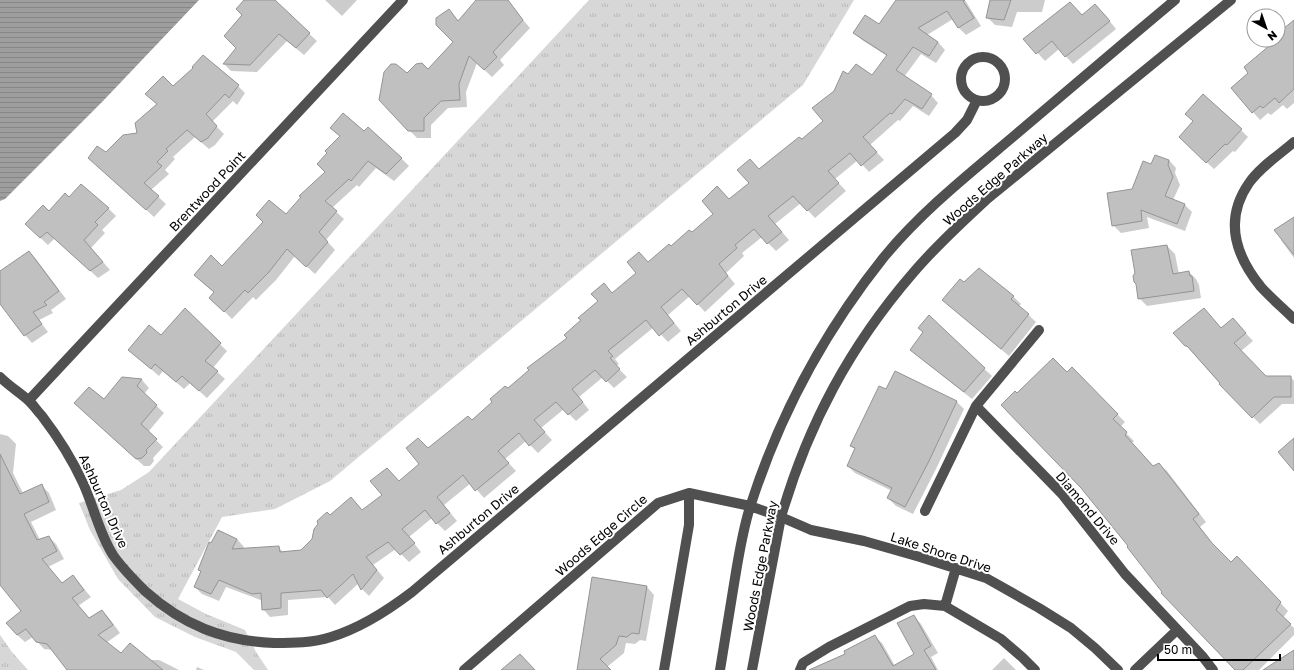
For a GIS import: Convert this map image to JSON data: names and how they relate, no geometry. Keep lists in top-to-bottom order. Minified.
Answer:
{"streets":{"street":["Woods Edge Parkway","Brentwood Point","Ashburton Drive","Diamond Drive","Woods Edge Circle","Lake Shore Drive"]},"crossings":[["Woods Edge Parkway","Woods Edge Circle"],["Woods Edge Parkway","Lake Shore Drive"],["Brentwood Point","Ashburton Drive"],["Woods Edge Circle","Lake Shore Drive"]],"scale_bar":"50 m","north":"bottom right"}
